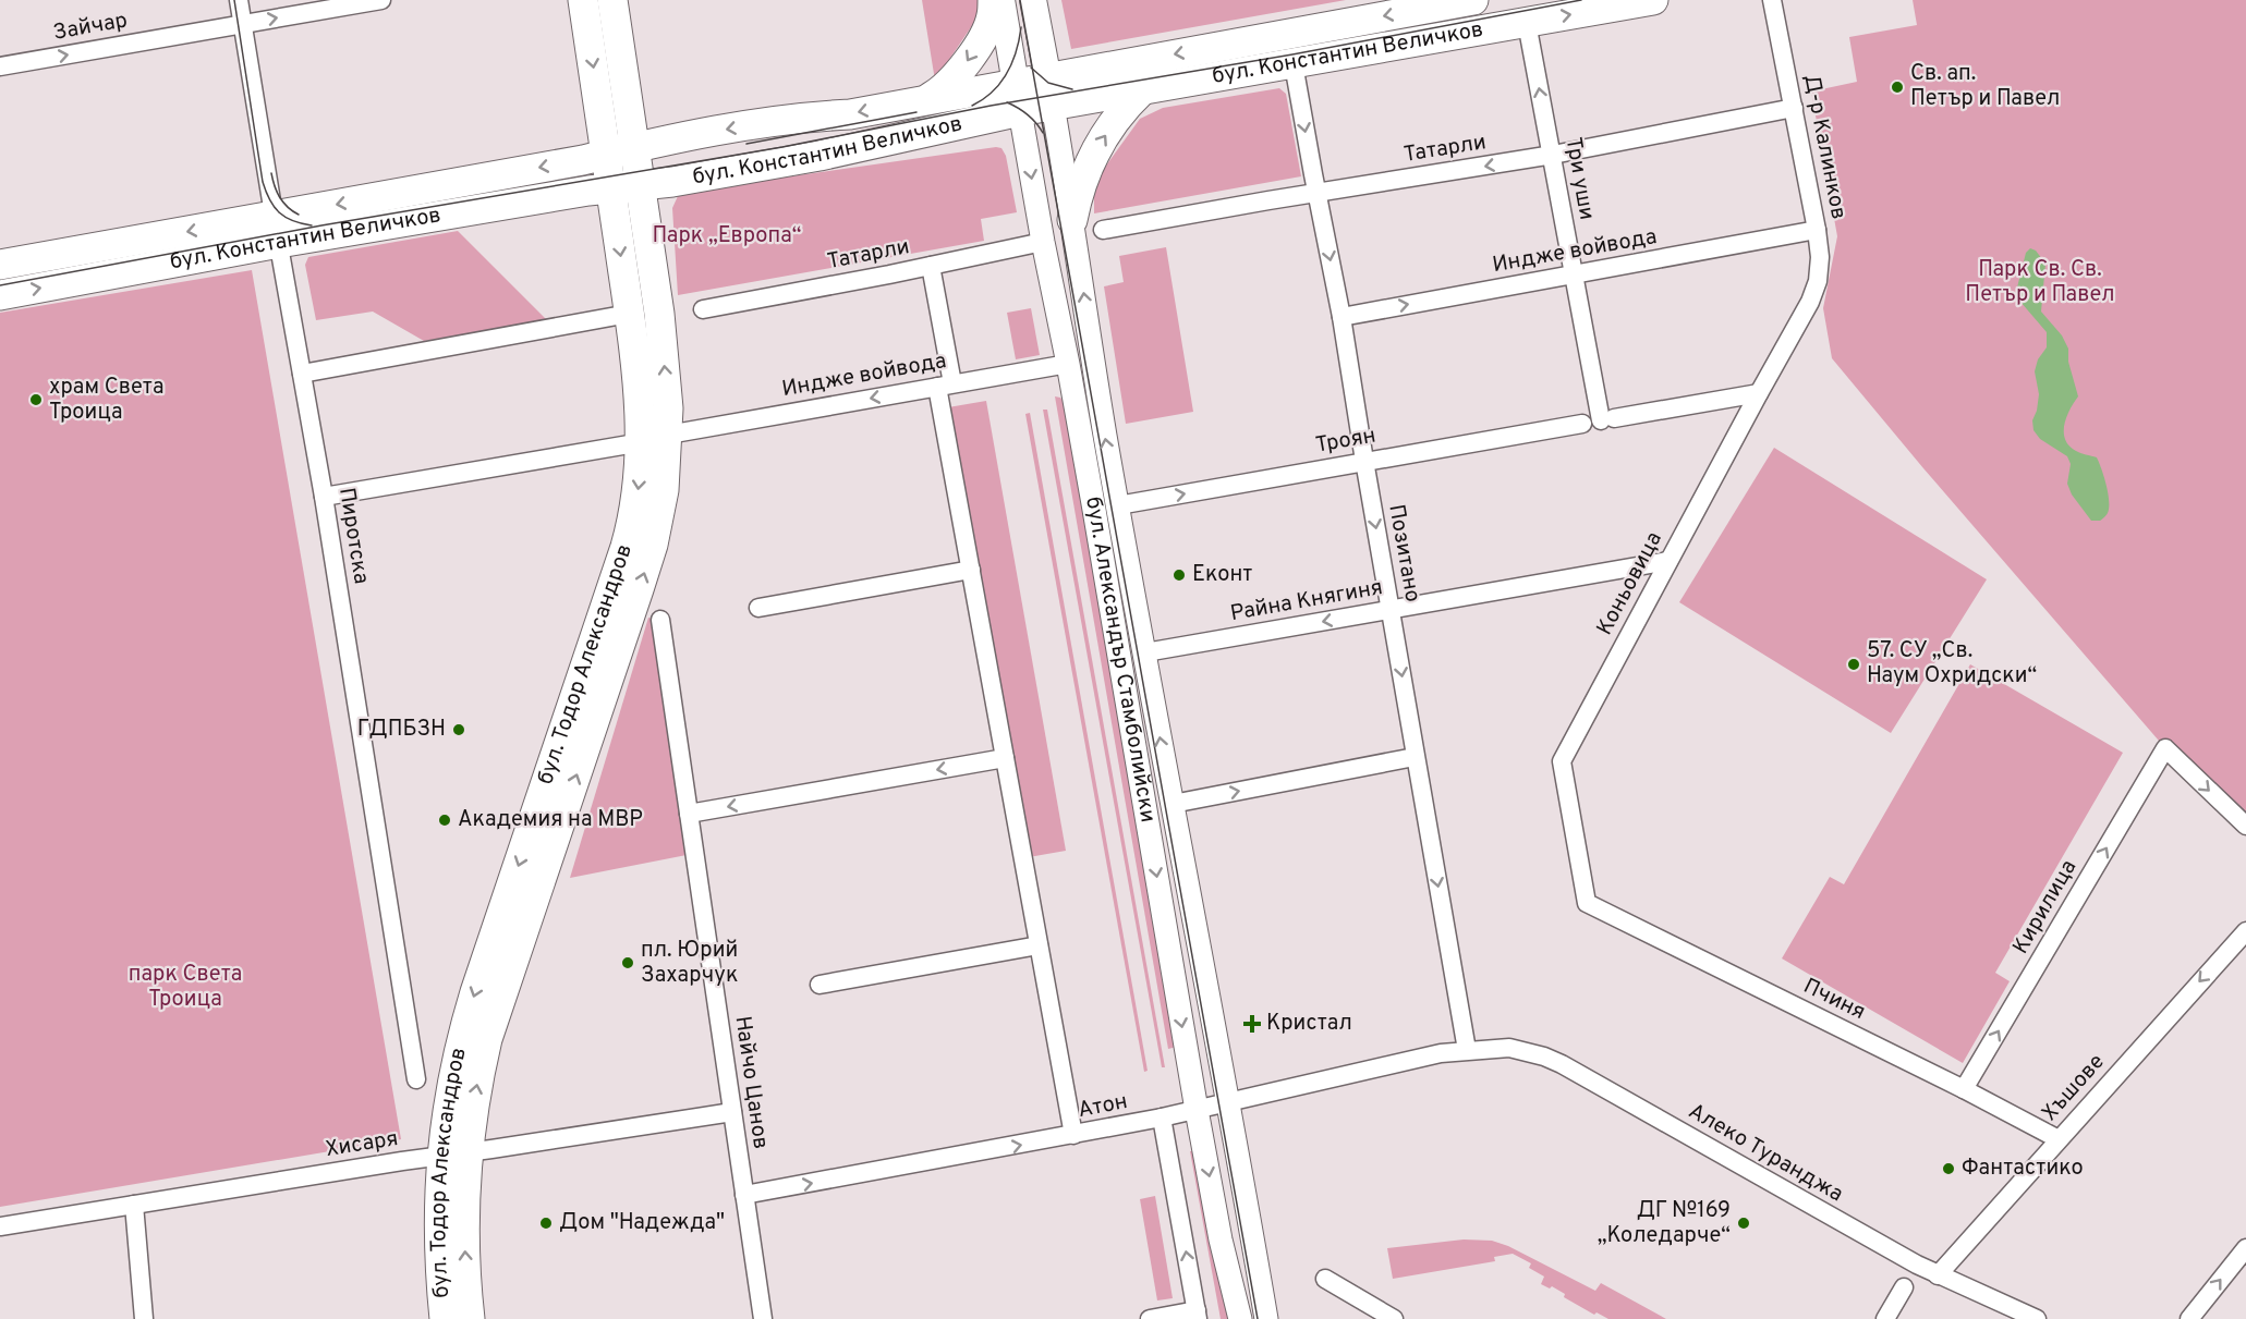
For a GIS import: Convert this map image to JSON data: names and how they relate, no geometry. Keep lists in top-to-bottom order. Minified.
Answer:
{"streets":{"main road":["бул. Константин Величков","бул. Александър Стамболийски","бул. Тодор Александров"],"street":["Зайчар","Д-р Калинков","Татарли","Три уши","Индже войвода","Троян","Пиротска","Позитано","Коньовица","Райна Княгиня","Кирилица","Пчиня","Найчо Цанов","Хъшове","Атон","Хисаря","Алеко Туранджа"]},"crossings":[["Зайчар","Пиротска"],["бул. Константин Величков","Три уши"],["бул. Константин Величков","Пиротска"],["бул. Константин Величков","Позитано"],["бул. Константин Величков","бул. Александър Стамболийски"],["бул. Константин Величков","бул. Тодор Александров"],["Д-р Калинков","Татарли"],["Д-р Калинков","Индже войвода"],["Д-р Калинков","Коньовица"],["Татарли","Три уши"],["Татарли","Позитано"],["Татарли","бул. Александър Стамболийски"],["Три уши","Индже войвода"],["Три уши","Коньовица"],["Индже войвода","Пиротска"],["Индже войвода","Позитано"],["Индже войвода","бул. Александър Стамболийски"],["Индже войвода","бул. Тодор Александров"],["Троян","Позитано"],["Троян","бул. Александър Стамболийски"],["Позитано","Райна Княгиня"],["Позитано","Атон"],["Позитано","Алеко Туранджа"],["Коньовица","Райна Княгиня"],["Коньовица","Пчиня"],["Райна Княгиня","бул. Александър Стамболийски"],["бул. Александър Стамболийски","Атон"],["бул. Тодор Александров","Хисаря"],["Кирилица","Пчиня"],["Пчиня","Хъшове"],["Найчо Цанов","Атон"],["Найчо Цанов","Хисаря"],["Хъшове","Алеко Туранджа"],["Атон","Алеко Туранджа"]],"one_way":["Зайчар","Троян","Позитано","Хъшове","Атон"],"parks":["Парк „Европа“","Парк Св. Св. Петър и Павел","парк Света Троица"],"places":{"other":["Св. ап. Петър и Павел","храм Света Троица","Еконт","57. СУ „Св. Наум Охридски“","ГДПБЗН","Академия на МВР","пл. Юрий Захарчук","Фантастико","Дом \"Надежда\"","ДГ №169 „Коледарче“"],"health":["Кристал"]}}
